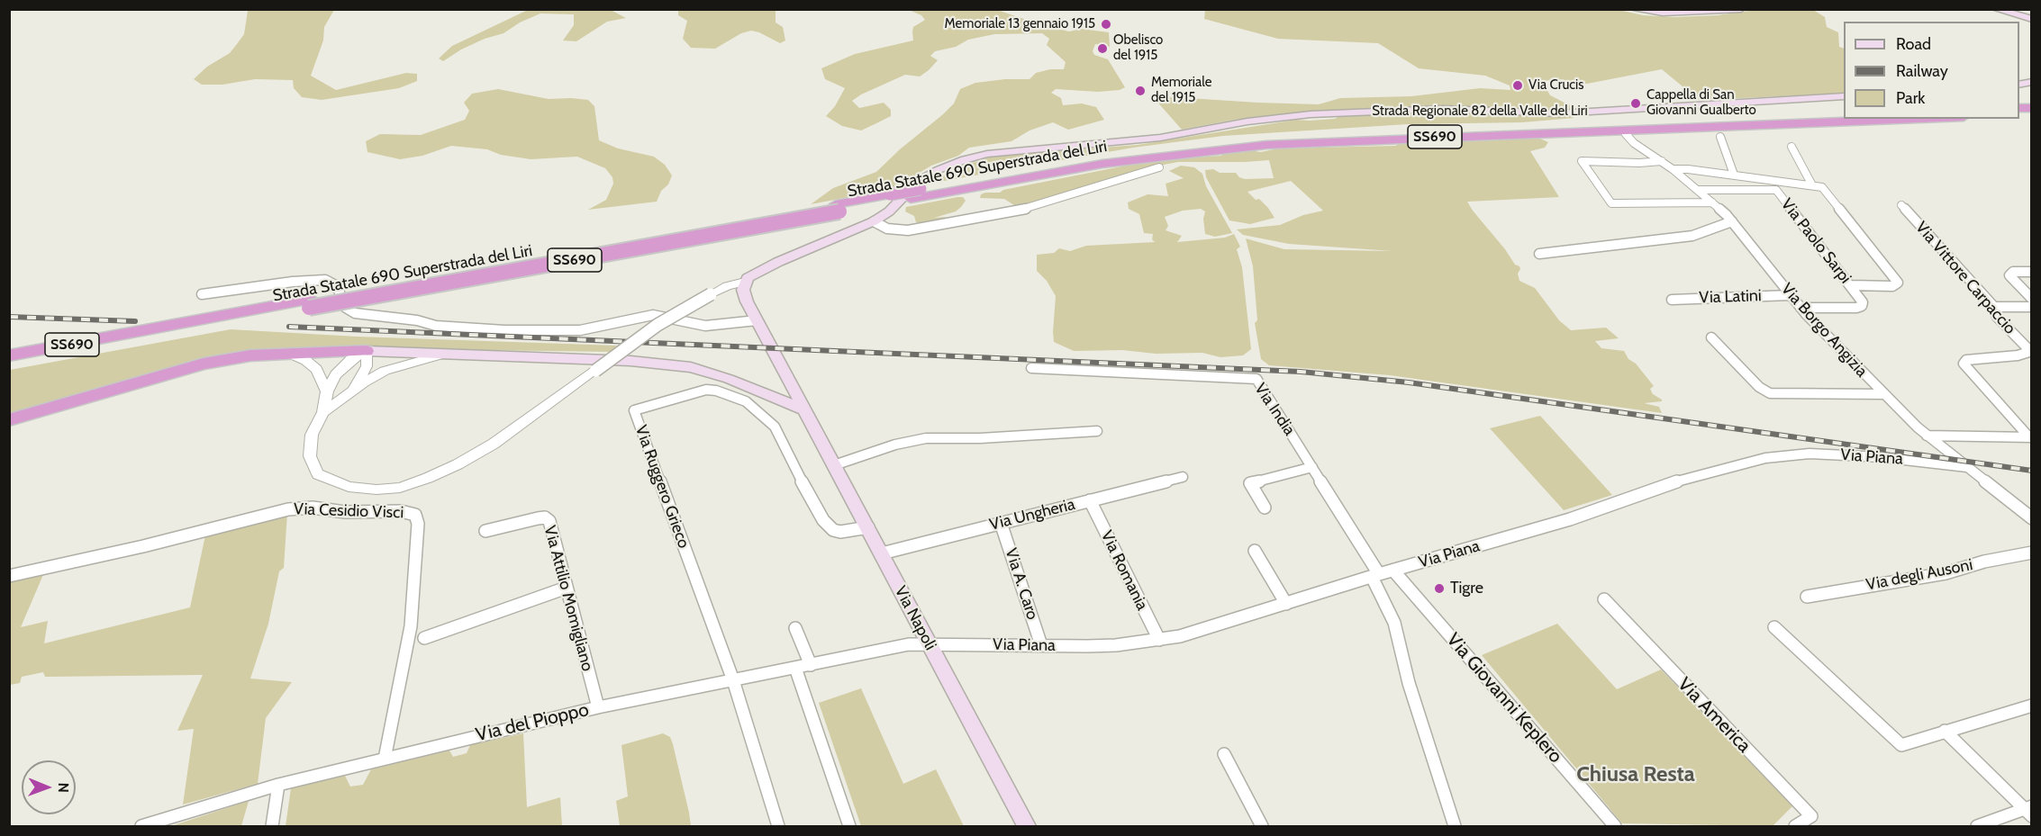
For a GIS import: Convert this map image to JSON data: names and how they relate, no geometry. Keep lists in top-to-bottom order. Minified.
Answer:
{"streets":{"highway":["SS690","Strada Statale 690 Superstrada del Liri"],"main road":["Strada Regionale 82 della Valle del Liri","Via Napoli"],"street":["Via Paolo Sarpi","Via Vittore Carpaccio","Via Latini","Via Borgo Angizia","Via India","Via Piana","Via Ruggero Grieco","Via Cesidio Visci","Via Ungheria","Via Romania","Via degli Ausoni","Via A. Caro","Via Attilio Momigliano","Via Giovanni Keplero","Via America","Via del Pioppo"]},"crossings":[["Via Paolo Sarpi","Via Borgo Angizia"],["Via Latini","Via Borgo Angizia"],["Via Borgo Angizia","Via Piana"],["Via India","Via Piana"],["Via Piana","Via Romania"],["Via Piana","Via A. Caro"],["Via Piana","Via Napoli"],["Via Piana","Via Giovanni Keplero"],["Via Piana","Via del Pioppo"],["Via Ruggero Grieco","Via Napoli"],["Via Ruggero Grieco","Via del Pioppo"],["Via Cesidio Visci","Via del Pioppo"],["Via Ungheria","Via Romania"],["Via Ungheria","Via A. Caro"],["Via Ungheria","Via Napoli"],["Via Attilio Momigliano","Via del Pioppo"],["Via Napoli","Via del Pioppo"]],"districts":["Chiusa Resta"],"places":["Memoriale 13 gennaio 1915","Obelisco del 1915","Via Crucis","Memoriale del 1915","Cappella di San Giovanni Gualberto","Tigre"],"legend":["Road","Railway","Park"],"north":"right"}
